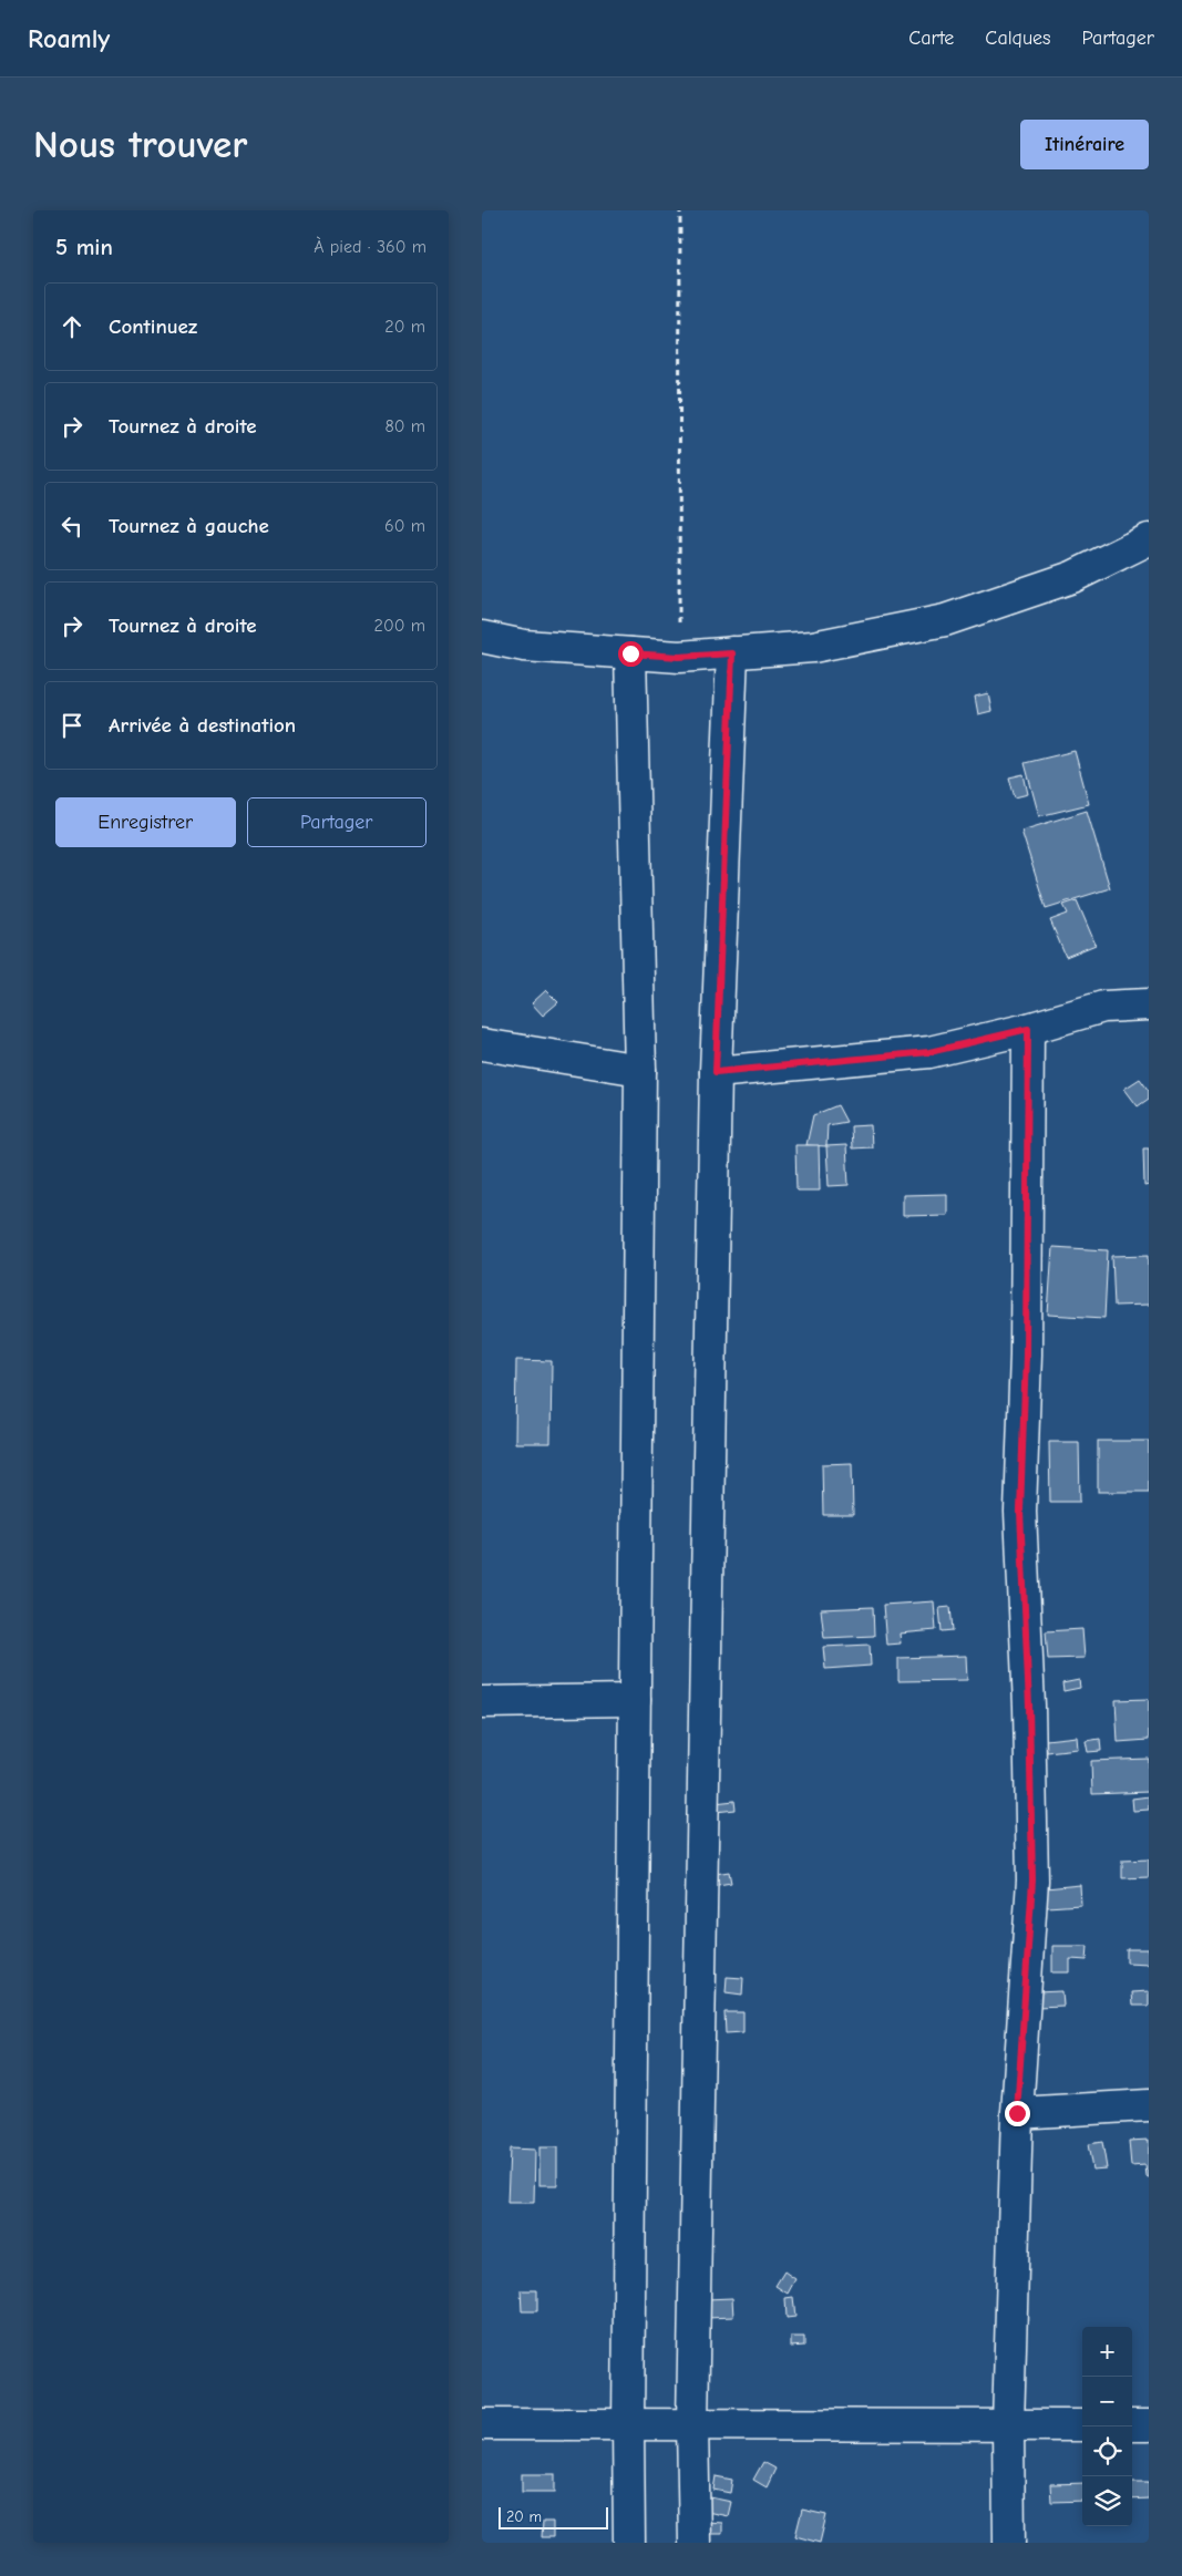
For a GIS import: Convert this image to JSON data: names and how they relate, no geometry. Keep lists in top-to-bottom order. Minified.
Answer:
{"scale_bar":"20 m","page":{"header":"Roamly","nav":["Carte","Calques","Partager"],"buttons":["Itinéraire",["Enregistrer","Partager"]],"title":"Nous trouver","heading":["5 min","À pied · 360 m"],"list":[["Continuez","20 m"],["Tournez à droite","80 m"],["Tournez à gauche","60 m"],["Tournez à droite","200 m"],"Arrivée à destination"],"map_buttons":["+","−"],"scale":"20 m"}}
